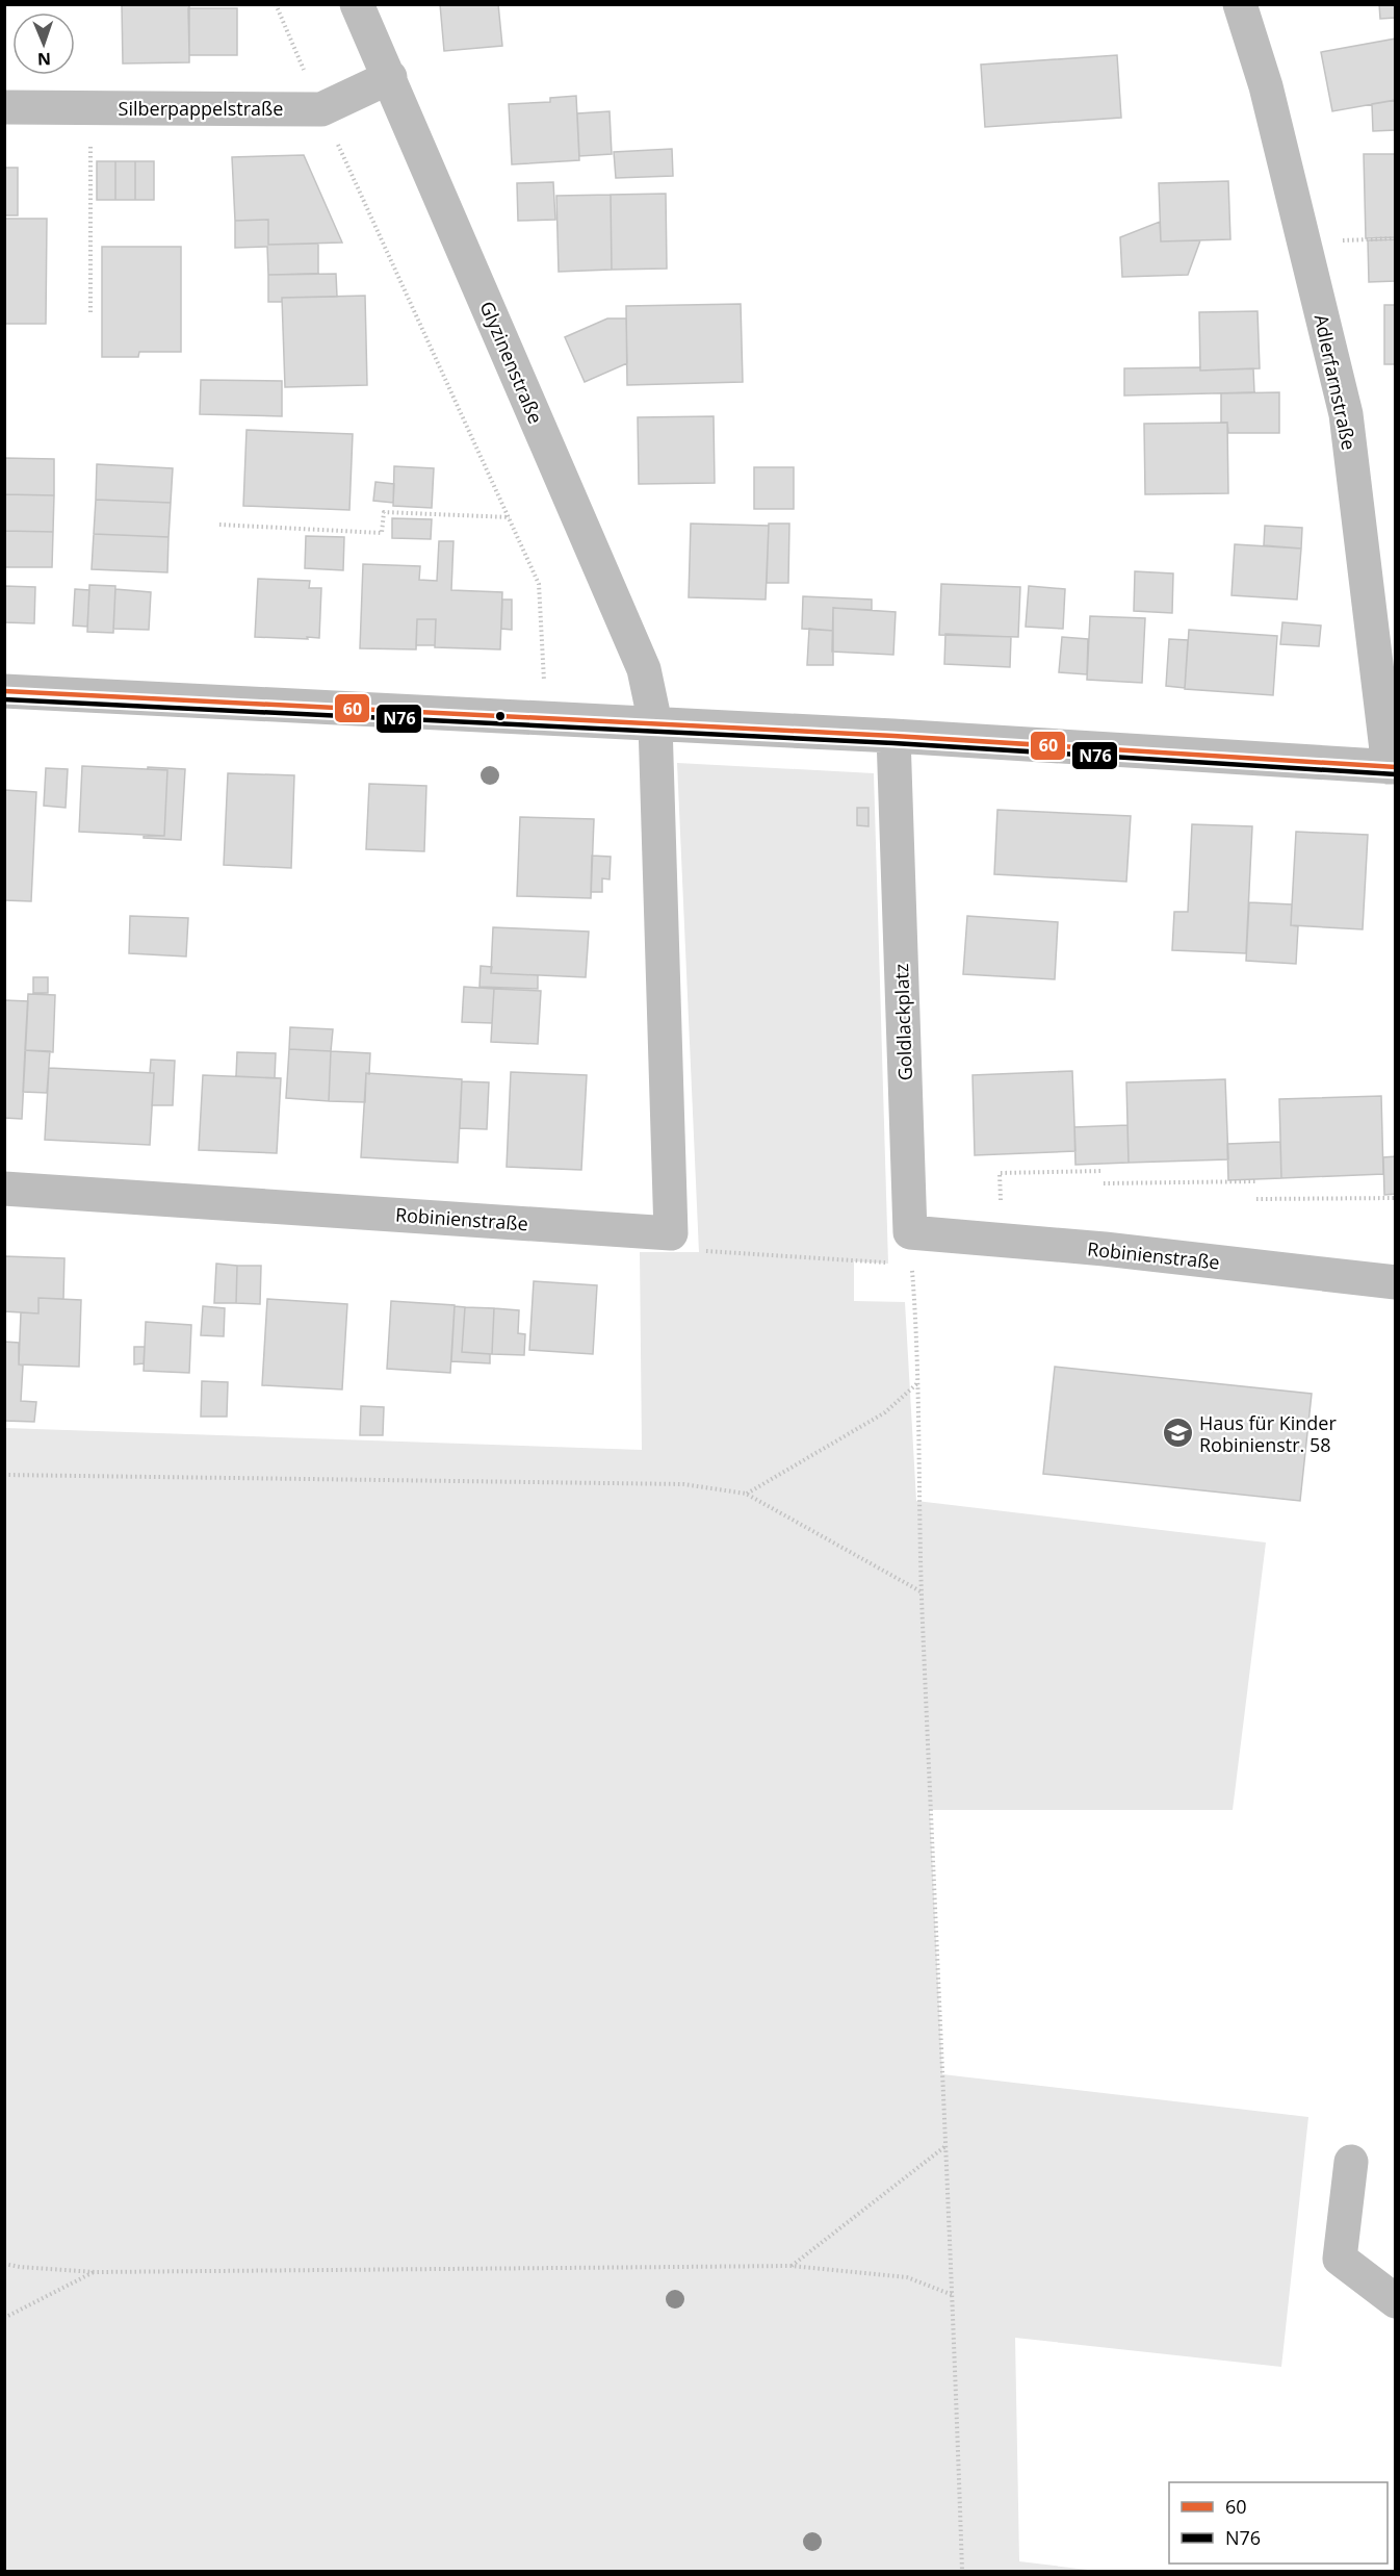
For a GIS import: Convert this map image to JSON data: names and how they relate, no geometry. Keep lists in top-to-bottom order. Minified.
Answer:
{"streets":{"street":["Silberpappelstraße","Glyzinenstraße","Adlerfarnstraße","Goldlackplatz","Robinienstraße"]},"crossings":[["Silberpappelstraße","Glyzinenstraße"],["Goldlackplatz","Robinienstraße"]],"places":{"school or university":["Haus für Kinder Robinienstr. 58"]},"lines":["transit line 60","transit line N76"],"legend":["60","N76"],"north":"bottom"}
